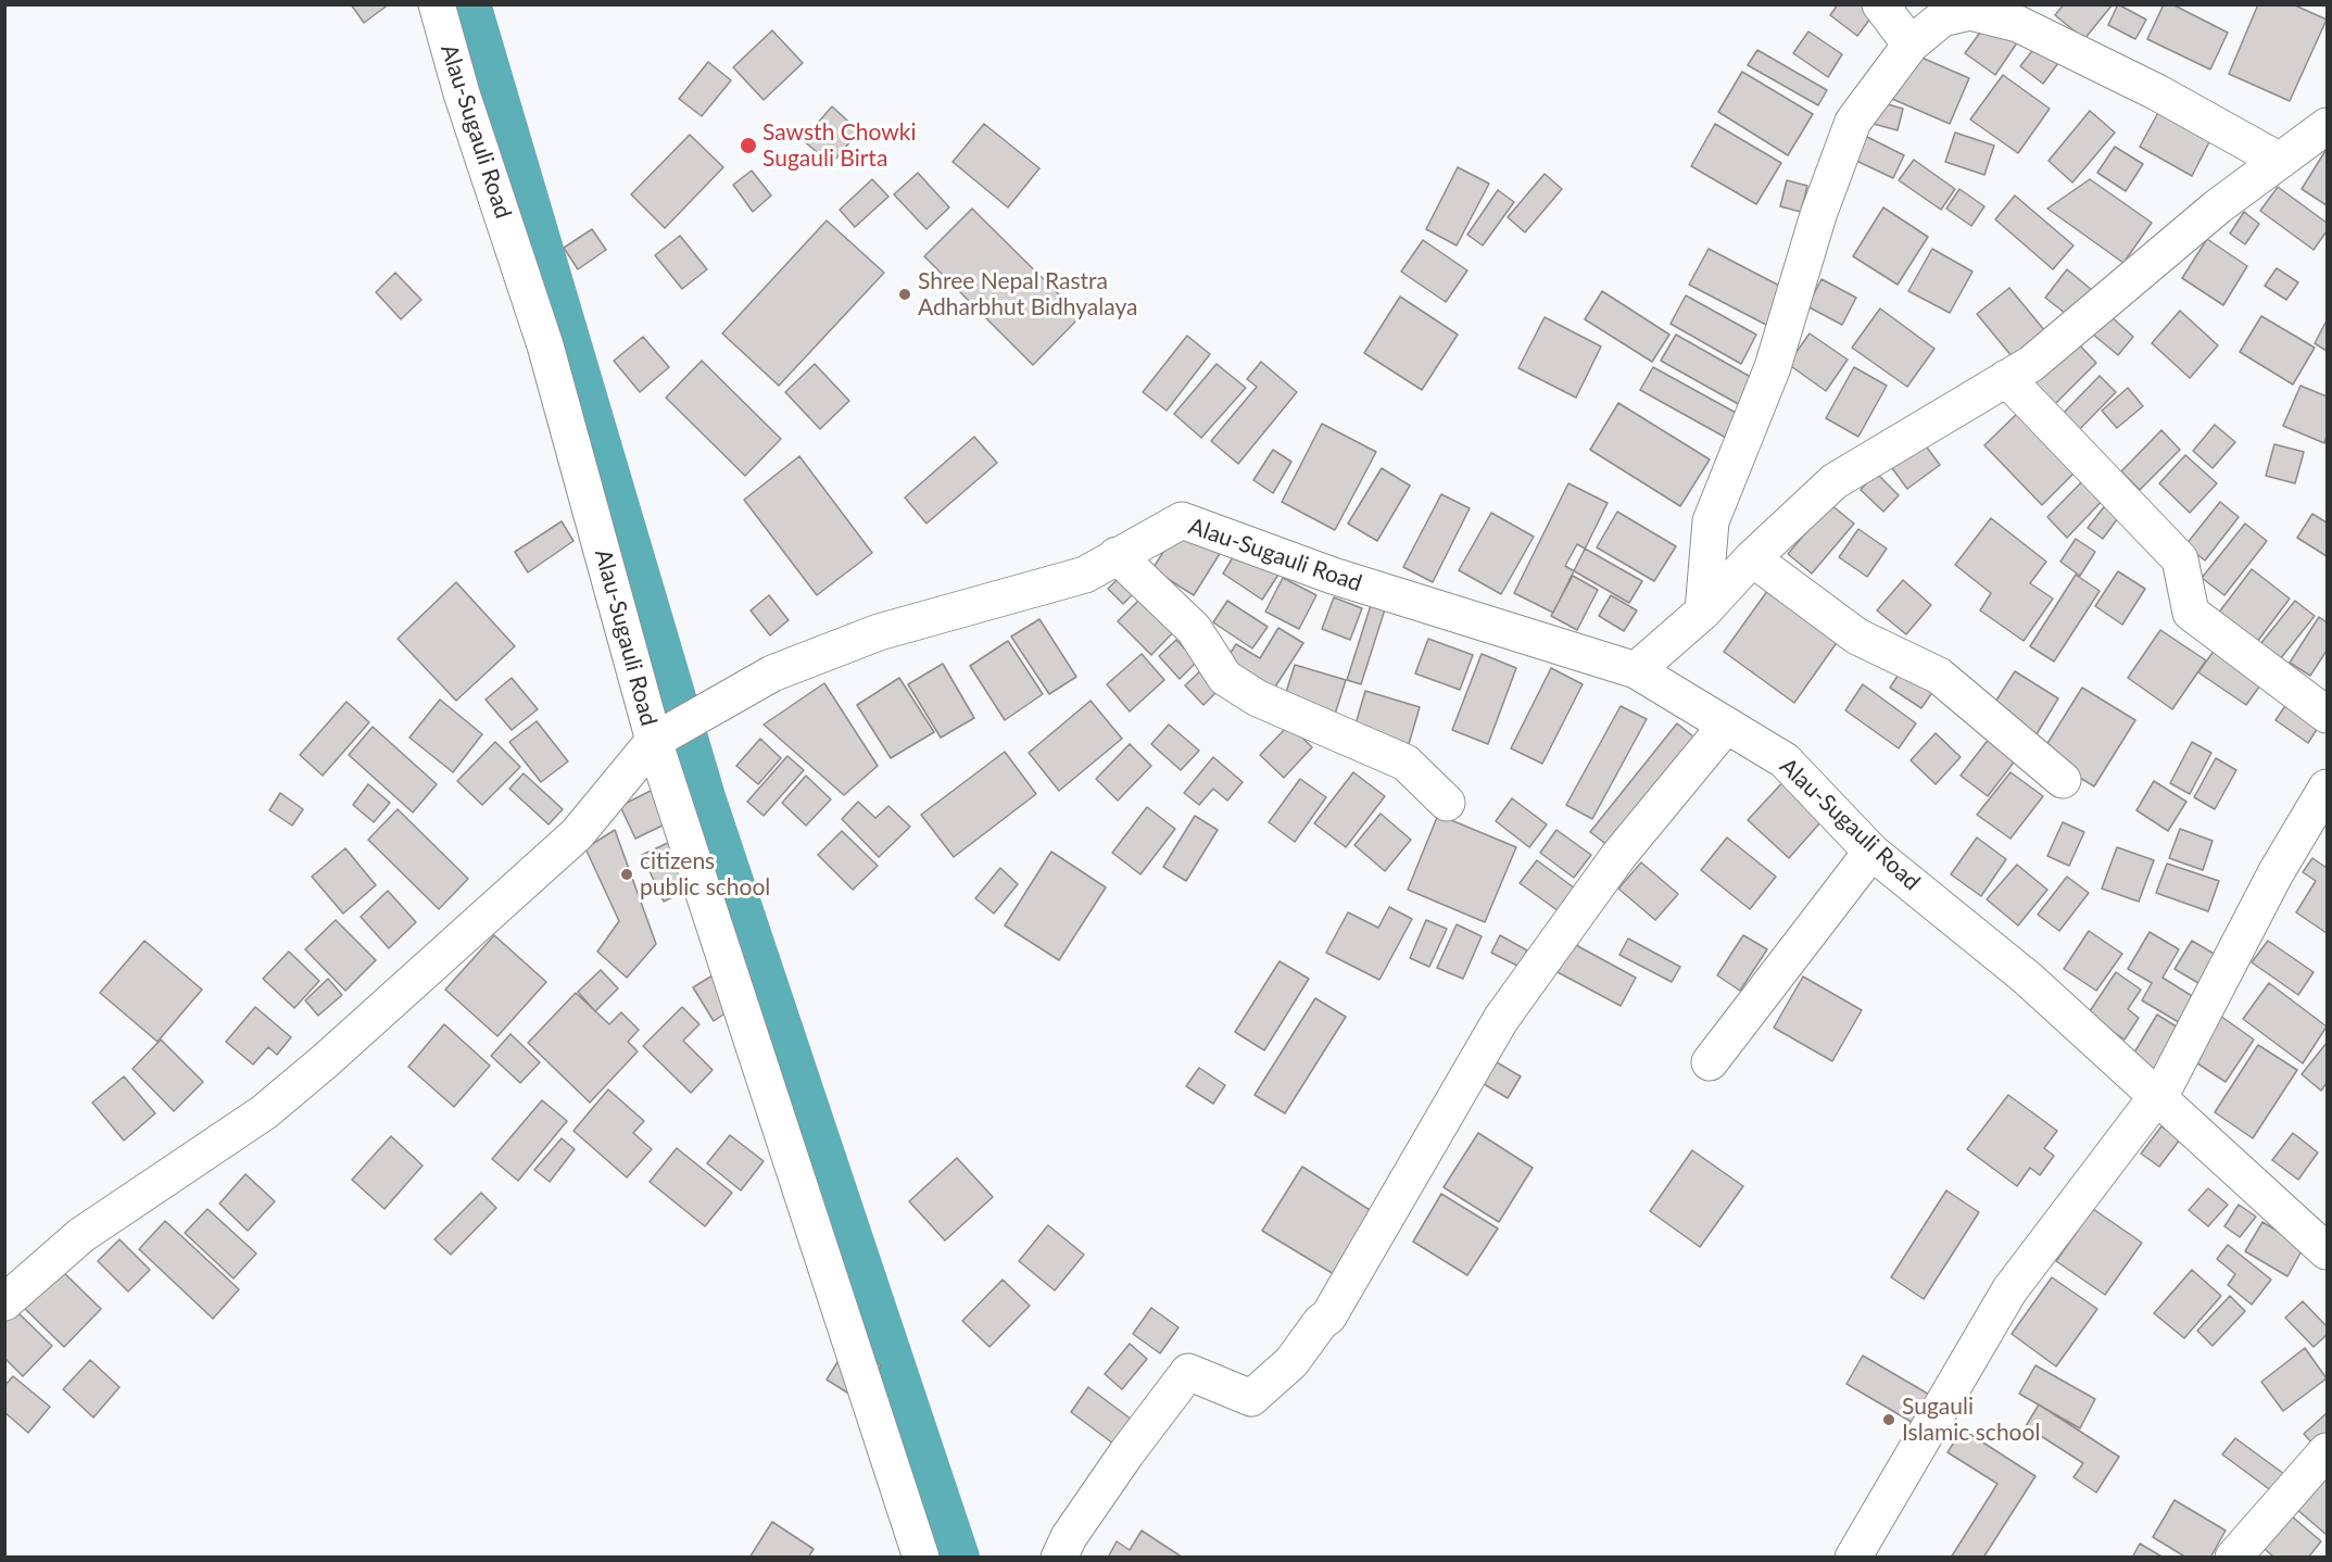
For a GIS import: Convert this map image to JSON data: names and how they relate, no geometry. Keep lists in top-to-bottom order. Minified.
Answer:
{"streets":{"street":["Alau-Sugauli Road"]},"places":["Sawsth Chowki Sugauli Birta","Shree Nepal Rastra Adharbhut Bidhyalaya","citizens public school","Sugauli Islamic school"]}
